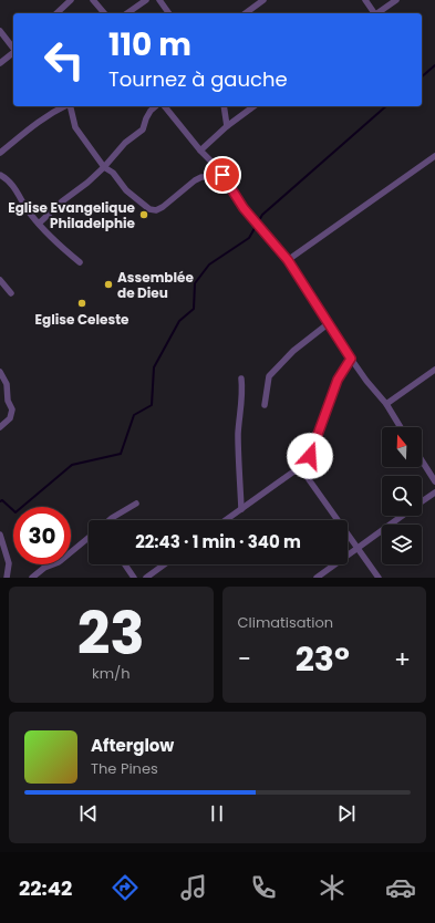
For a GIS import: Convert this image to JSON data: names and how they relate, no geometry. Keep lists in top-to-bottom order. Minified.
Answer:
{"places":["Eglise Evangelique Philadelphie","Assemblée de Dieu","Eglise Celeste"],"north":"top","page":{"turn":["110 m","Tournez à gauche"],"limit":"30","trip":"22:43 · 1 min · 340 m","tile":[["23","km/h"],"Climatisation"],"heat":["−","23°","+"],"song":["Afterglow","The Pines"],"tabs":"22:42"}}
